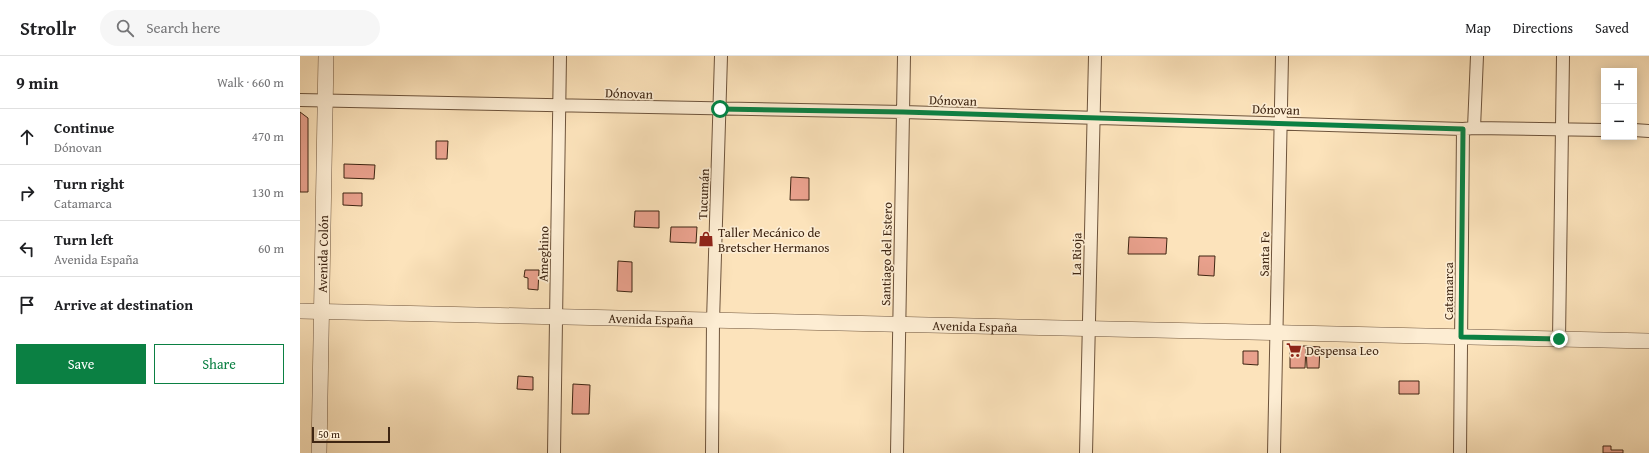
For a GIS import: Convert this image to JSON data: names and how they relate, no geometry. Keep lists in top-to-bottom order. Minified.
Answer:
{"streets":{"street":["Dónovan","Tucumán","Avenida Colón","Ameghino","Santiago del Estero","La Rioja","Santa Fe","Catamarca","Avenida España"]},"crossings":[["Dónovan","Tucumán"],["Dónovan","Avenida Colón"],["Dónovan","Ameghino"],["Dónovan","Santiago del Estero"],["Dónovan","La Rioja"],["Dónovan","Santa Fe"],["Dónovan","Catamarca"],["Tucumán","Avenida España"],["Avenida Colón","Avenida España"],["Ameghino","Avenida España"],["Santiago del Estero","Avenida España"],["La Rioja","Avenida España"],["Santa Fe","Avenida España"],["Catamarca","Avenida España"]],"places":{"shop":["Taller Mecánico de Bretscher Hermanos"],"supermarket":["Despensa Leo"]},"scale_bar":"50 m","page":{"header":"Strollr","search":"Search here","nav":["Map","Directions","Saved"],"heading":["9 min","Walk · 660 m"],"map_buttons":["+","−"],"list":[["Continue","Dónovan","470 m"],["Turn right","Catamarca","130 m"],["Turn left","Avenida España","60 m"],"Arrive at destination"],"buttons":["Save","Share"],"scale":"50 m"}}
